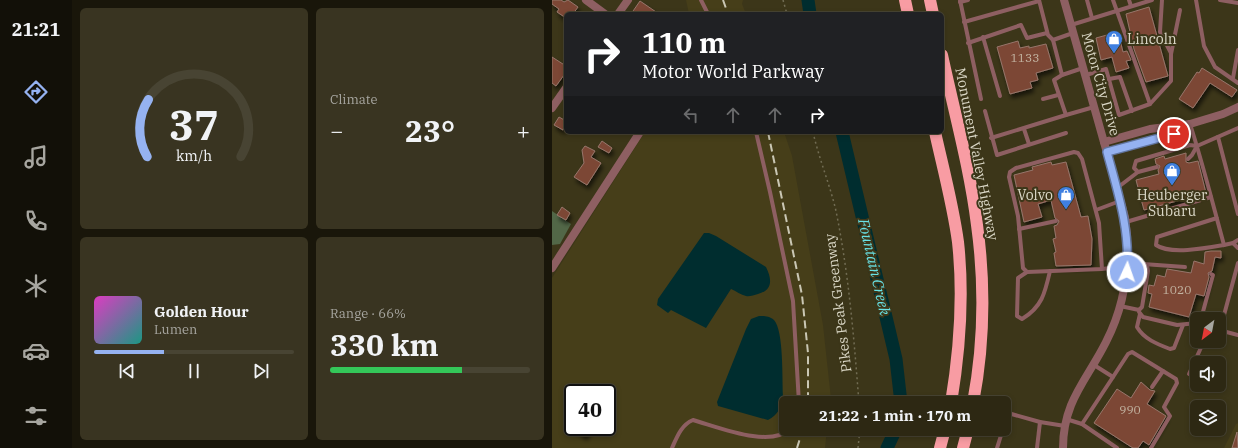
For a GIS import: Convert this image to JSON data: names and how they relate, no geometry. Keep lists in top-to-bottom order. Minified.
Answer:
{"streets":{"highway":["Monument Valley Highway"],"street":["Motor City Drive"],"path":["Pikes Peak Greenway"]},"water":["Fountain Creek"],"places":{"shop":["Lincoln","Heuberger Subaru","Volvo"]},"house_numbers":["1133","1020","990"],"north":"bottom left","page":{"tabs":"21:21","tile":["Climate",["Range · 66%","330 km"]],"turn":["110 m","Motor World Parkway"],"heat":["−","23°","+"],"song":["Golden Hour","Lumen"],"limit":"40","trip":"21:22 · 1 min · 170 m","gauge":["37","km/h"]}}
